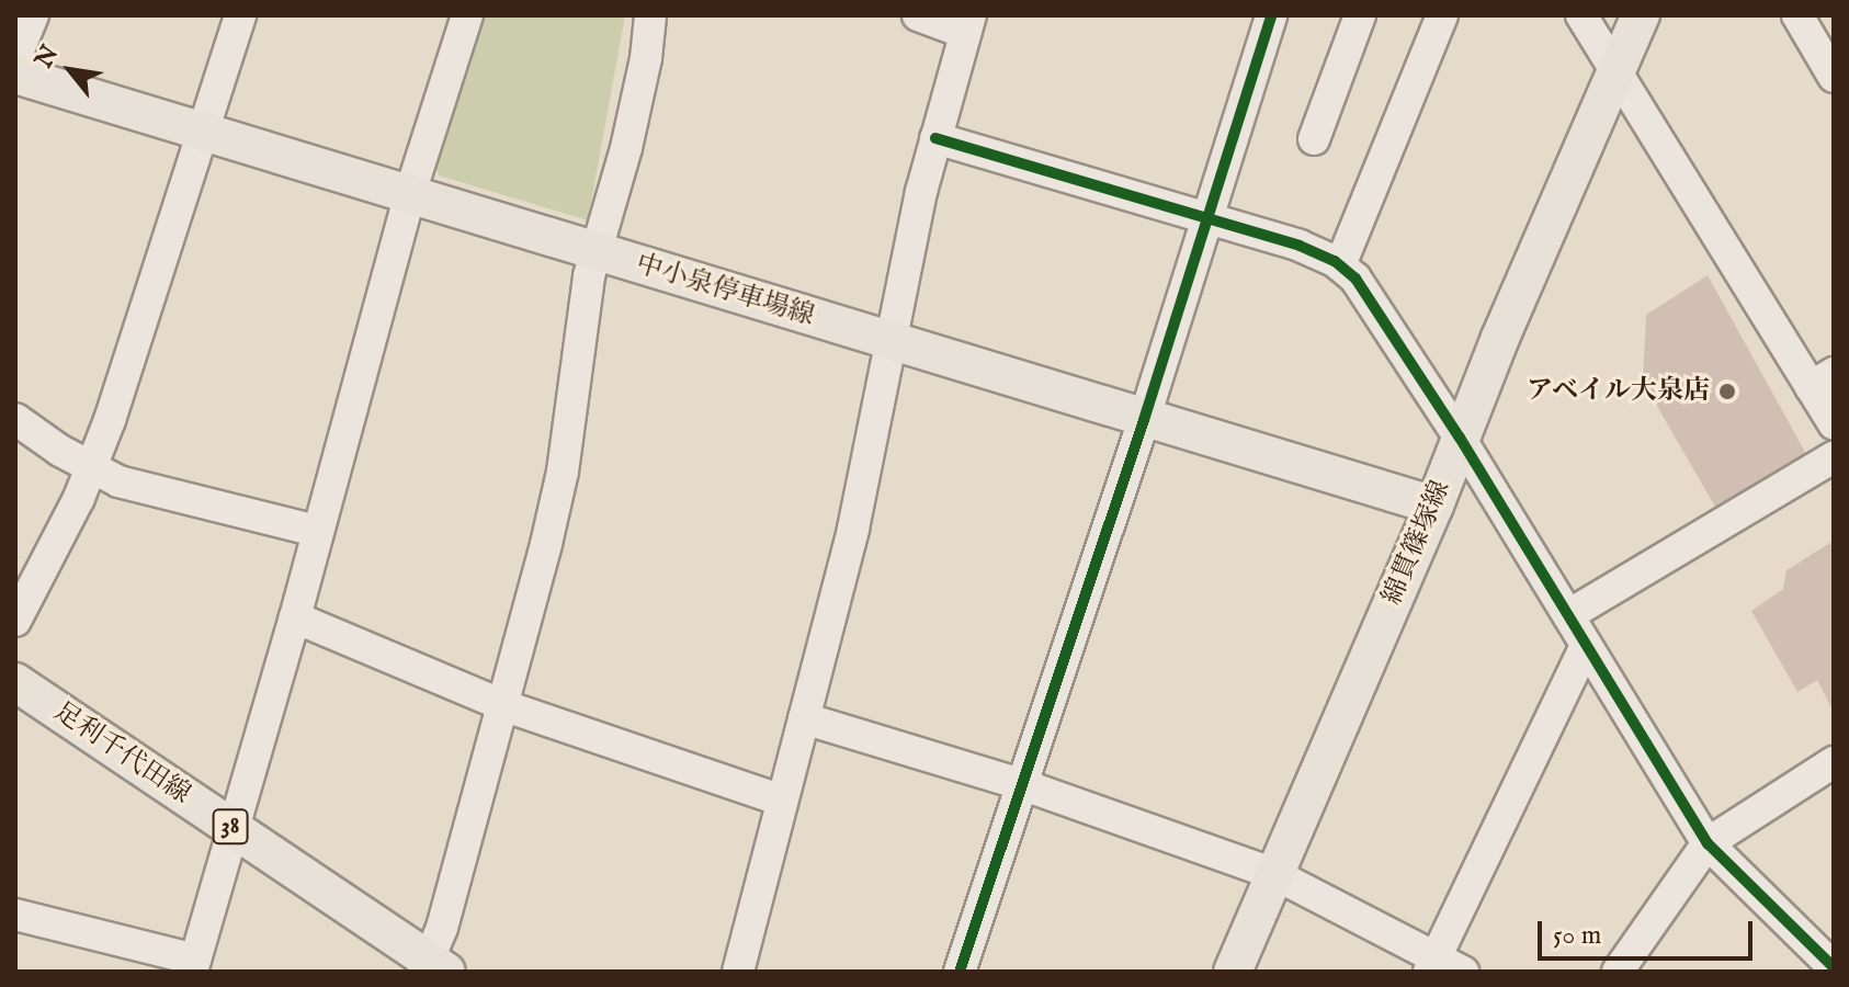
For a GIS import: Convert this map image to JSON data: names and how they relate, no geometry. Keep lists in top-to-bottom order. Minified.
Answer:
{"streets":{"main road":["中小泉停車場線","綿貫篠塚線","足利千代田線","38"]},"crossings":[["中小泉停車場線","綿貫篠塚線"]],"places":["アベイル大泉店"],"scale_bar":"50 m","north":"top left"}
